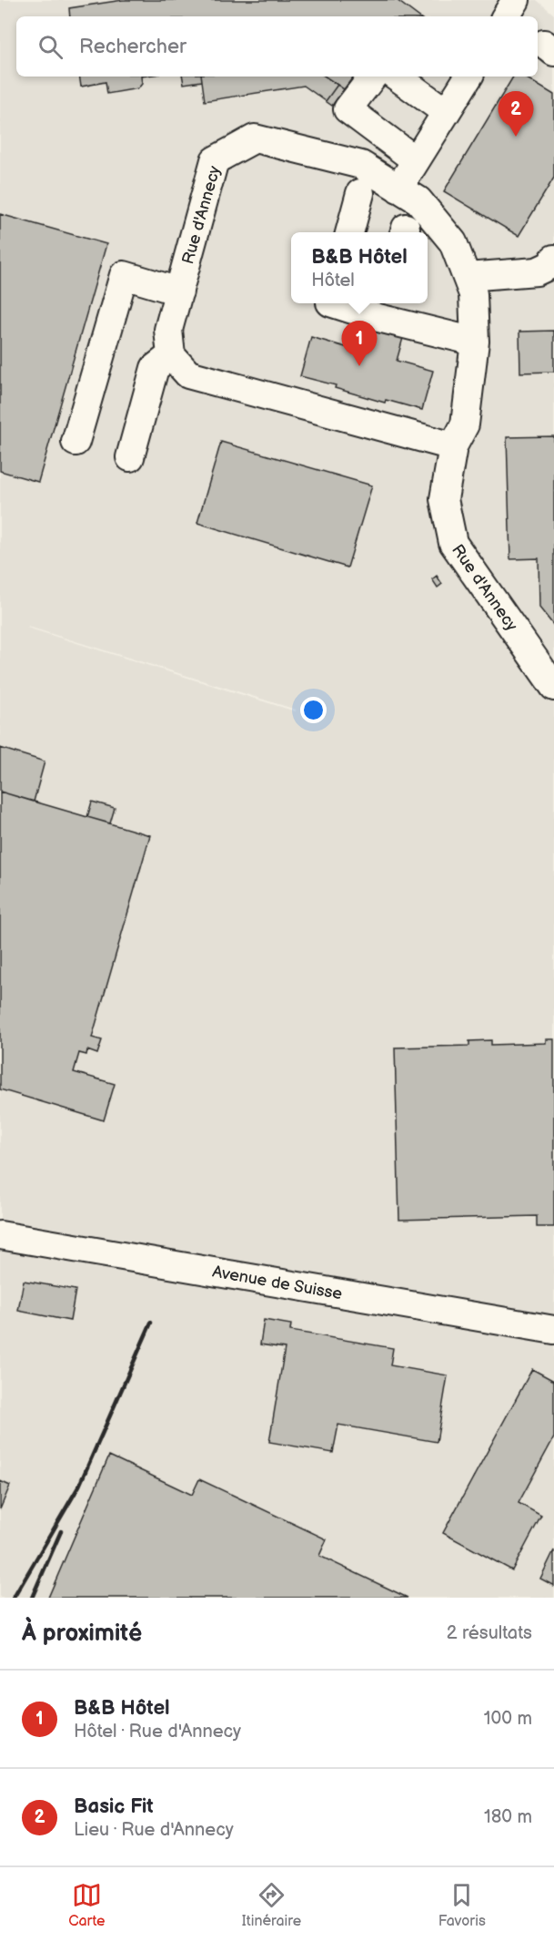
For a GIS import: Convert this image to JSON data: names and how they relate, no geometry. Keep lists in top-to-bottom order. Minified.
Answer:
{"streets":{"street":["Rue d'Annecy","Avenue de Suisse"]},"page":{"search":"Rechercher","pins":["2","1"],"popup":["B&B Hôtel","Hôtel"],"heading":["À proximité","2 résultats"],"list":[{"mark":"1","name":"B&B Hôtel","note":"Hôtel · Rue d'Annecy","value":"100 m"},{"mark":"2","name":"Basic Fit","note":"Lieu · Rue d'Annecy","value":"180 m"}],"nav":["Carte","Itinéraire","Favoris"]}}
